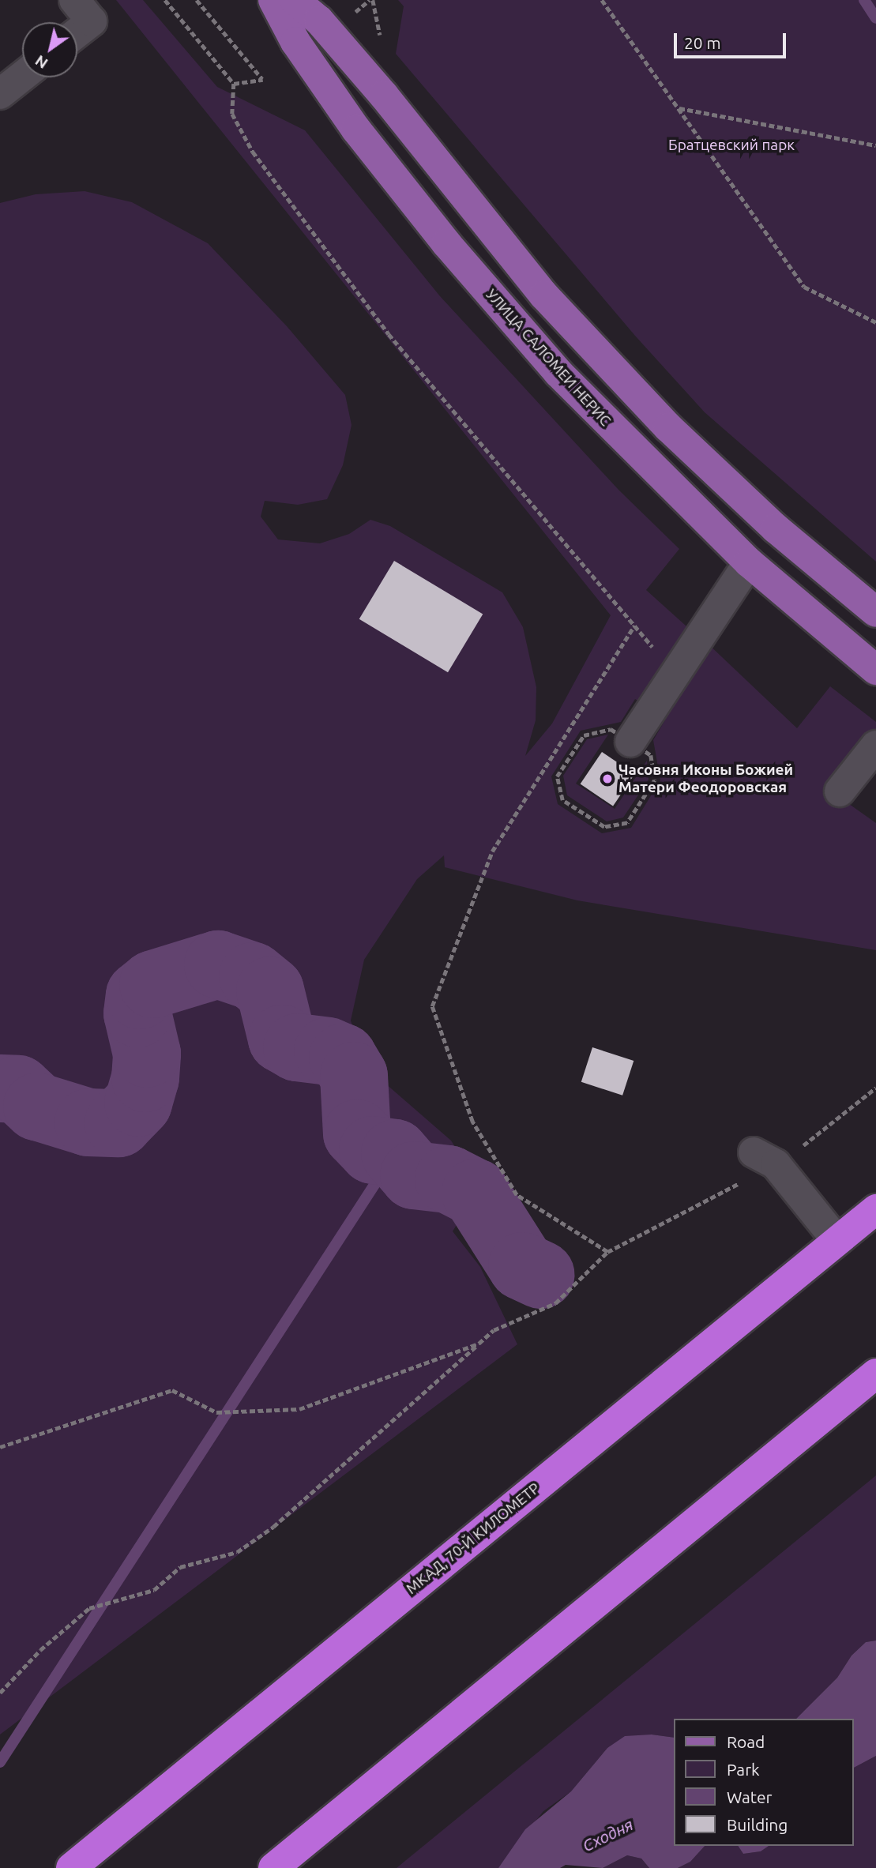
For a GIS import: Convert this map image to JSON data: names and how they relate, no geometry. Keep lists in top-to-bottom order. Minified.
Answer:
{"streets":{"highway":["МКАД, 70-Й КИЛОМЕТР"],"main road":["УЛИЦА САЛОМЕИ НЕРИС"]},"water":["Сходня"],"parks":["Братцевский парк"],"places":["Часовня Иконы Божией Матери Феодоровская"],"legend":["Road","Park","Water","Building"],"scale_bar":"20 m","north":"bottom left"}
